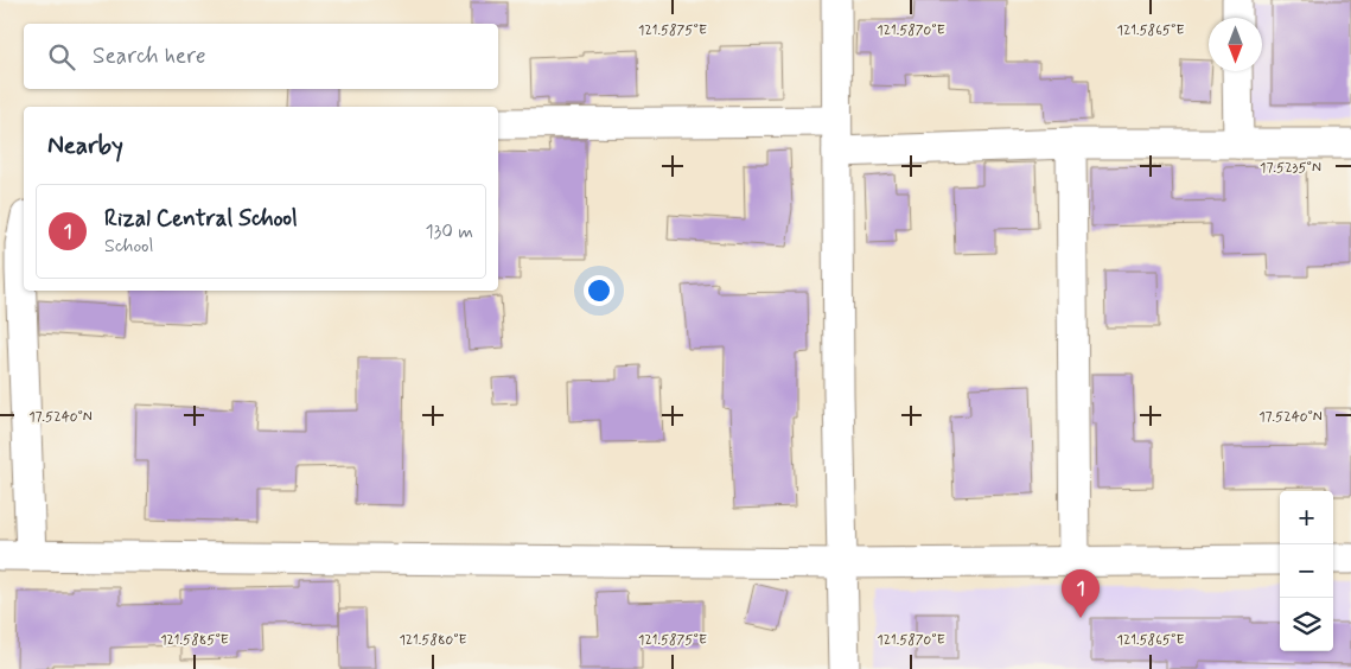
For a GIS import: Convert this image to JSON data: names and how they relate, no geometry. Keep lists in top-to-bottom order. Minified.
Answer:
{"north":"bottom","page":{"search":"Search here","heading":"Nearby","list":[{"mark":"1","name":"Rizal Central School","note":"School","value":"130 m"}],"map_buttons":["+","−"],"pins":"1"},"coordinates":["121.5875°E","121.5870°E","121.5865°E","17.5235°N","17.5240°N","121.5885°E","121.5880°E"]}
